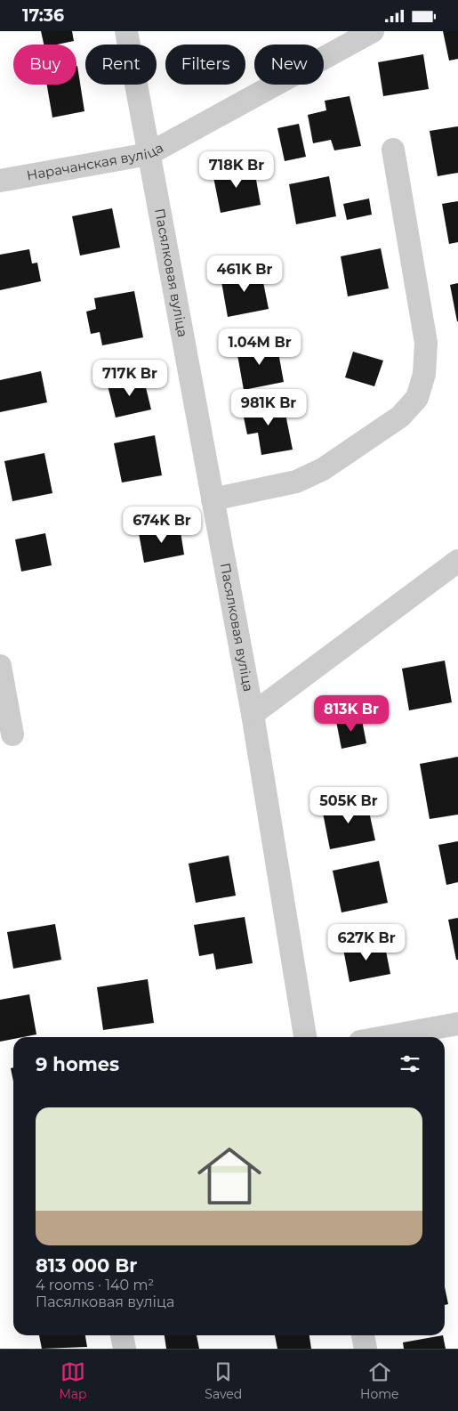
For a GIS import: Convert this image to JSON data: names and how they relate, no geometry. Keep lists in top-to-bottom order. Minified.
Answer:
{"streets":{"street":["Нарачанская вуліца","Пасялковая вуліца"]},"crossings":[["Нарачанская вуліца","Пасялковая вуліца"]],"page":{"status":"17:36","chip":["Buy","Rent","Filters","New"],"price":["718K Br","461K Br","1.04M Br","717K Br","981K Br","674K Br","813K Br","505K Br","627K Br"],"heading":"9 homes","list":[{"name":"813 000 Br","note":"4 rooms · 140 m² · Пасялковая вуліца"}],"tabs":["Map","Saved","Home"]}}
